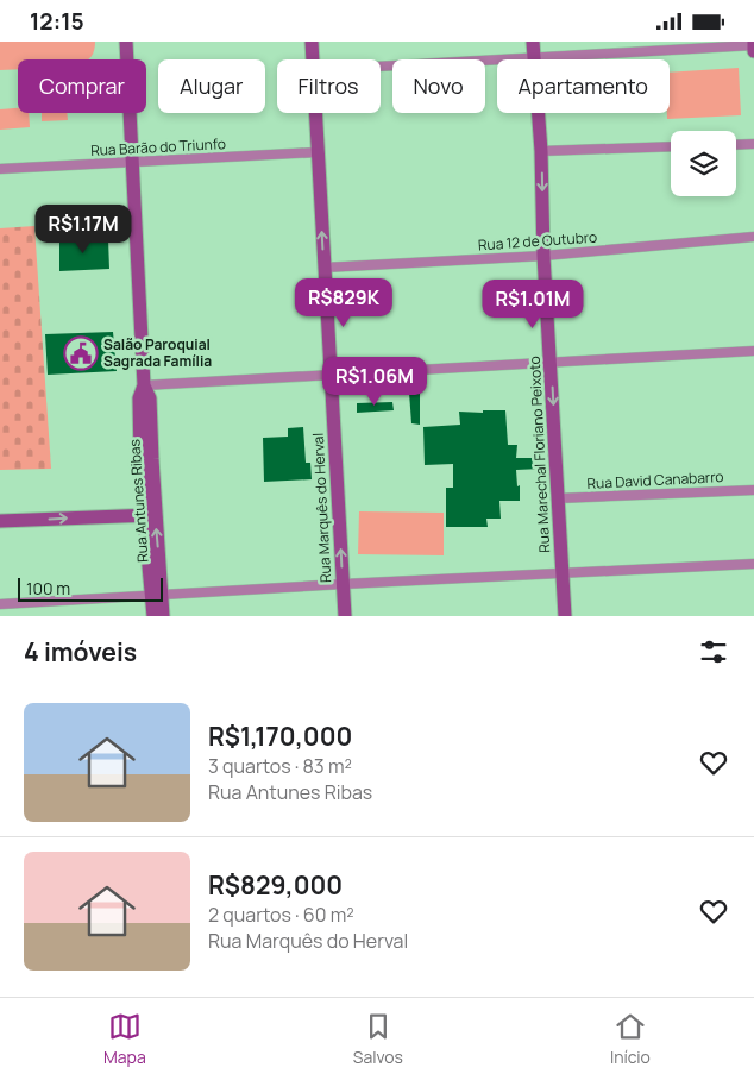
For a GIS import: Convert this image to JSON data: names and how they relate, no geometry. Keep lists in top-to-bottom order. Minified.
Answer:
{"streets":{"street":["Rua Barão do Triunfo","Rua 12 de Outubro","Rua Marechal Floriano Peixoto","Rua David Canabarro","Rua Antunes Ribas","Rua Marquês do Herval"]},"crossings":[["Rua Barão do Triunfo","Rua Antunes Ribas"],["Rua Barão do Triunfo","Rua Marquês do Herval"],["Rua 12 de Outubro","Rua Marechal Floriano Peixoto"],["Rua 12 de Outubro","Rua Marquês do Herval"],["Rua Marechal Floriano Peixoto","Rua David Canabarro"]],"one_way":["Rua Marechal Floriano Peixoto","Rua Marquês do Herval"],"places":{"public building":["Salão Paroquial Sagrada Família"]},"scale_bar":"100 m","page":{"status":"12:15","chip":["Comprar","Alugar","Filtros","Novo","Apartamento"],"price":["R$1.17M","R$829K","R$1.01M","R$1.06M"],"scale":"100 m","heading":"4 imóveis","list":[{"name":"R$1,170,000","note":"3 quartos · 83 m² · Rua Antunes Ribas"},{"name":"R$829,000","note":"2 quartos · 60 m² · Rua Marquês do Herval"}],"tabs":["Mapa","Salvos","Início"]}}
